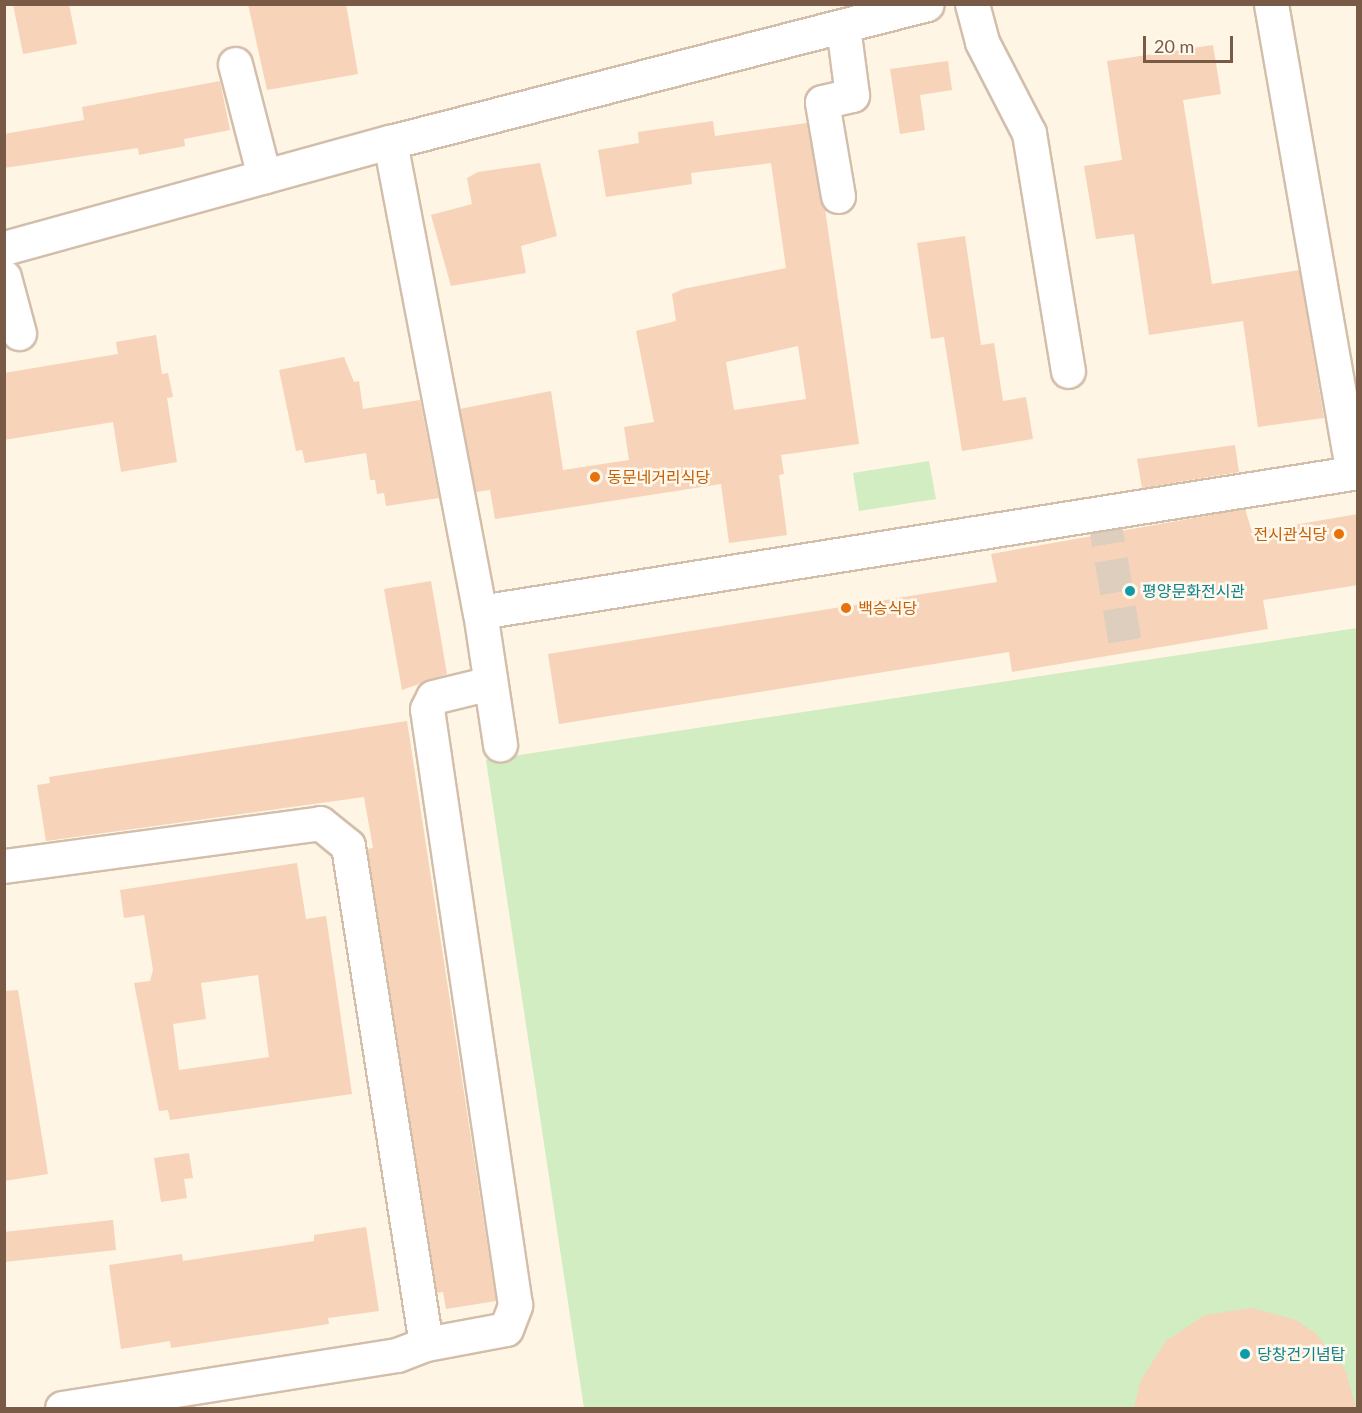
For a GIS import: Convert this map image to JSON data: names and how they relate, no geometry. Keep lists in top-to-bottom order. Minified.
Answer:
{"places":["동문네거리식당","전시관식당","평양문화전시관","백승식당","당창건기념탑"],"scale_bar":"20 m"}
